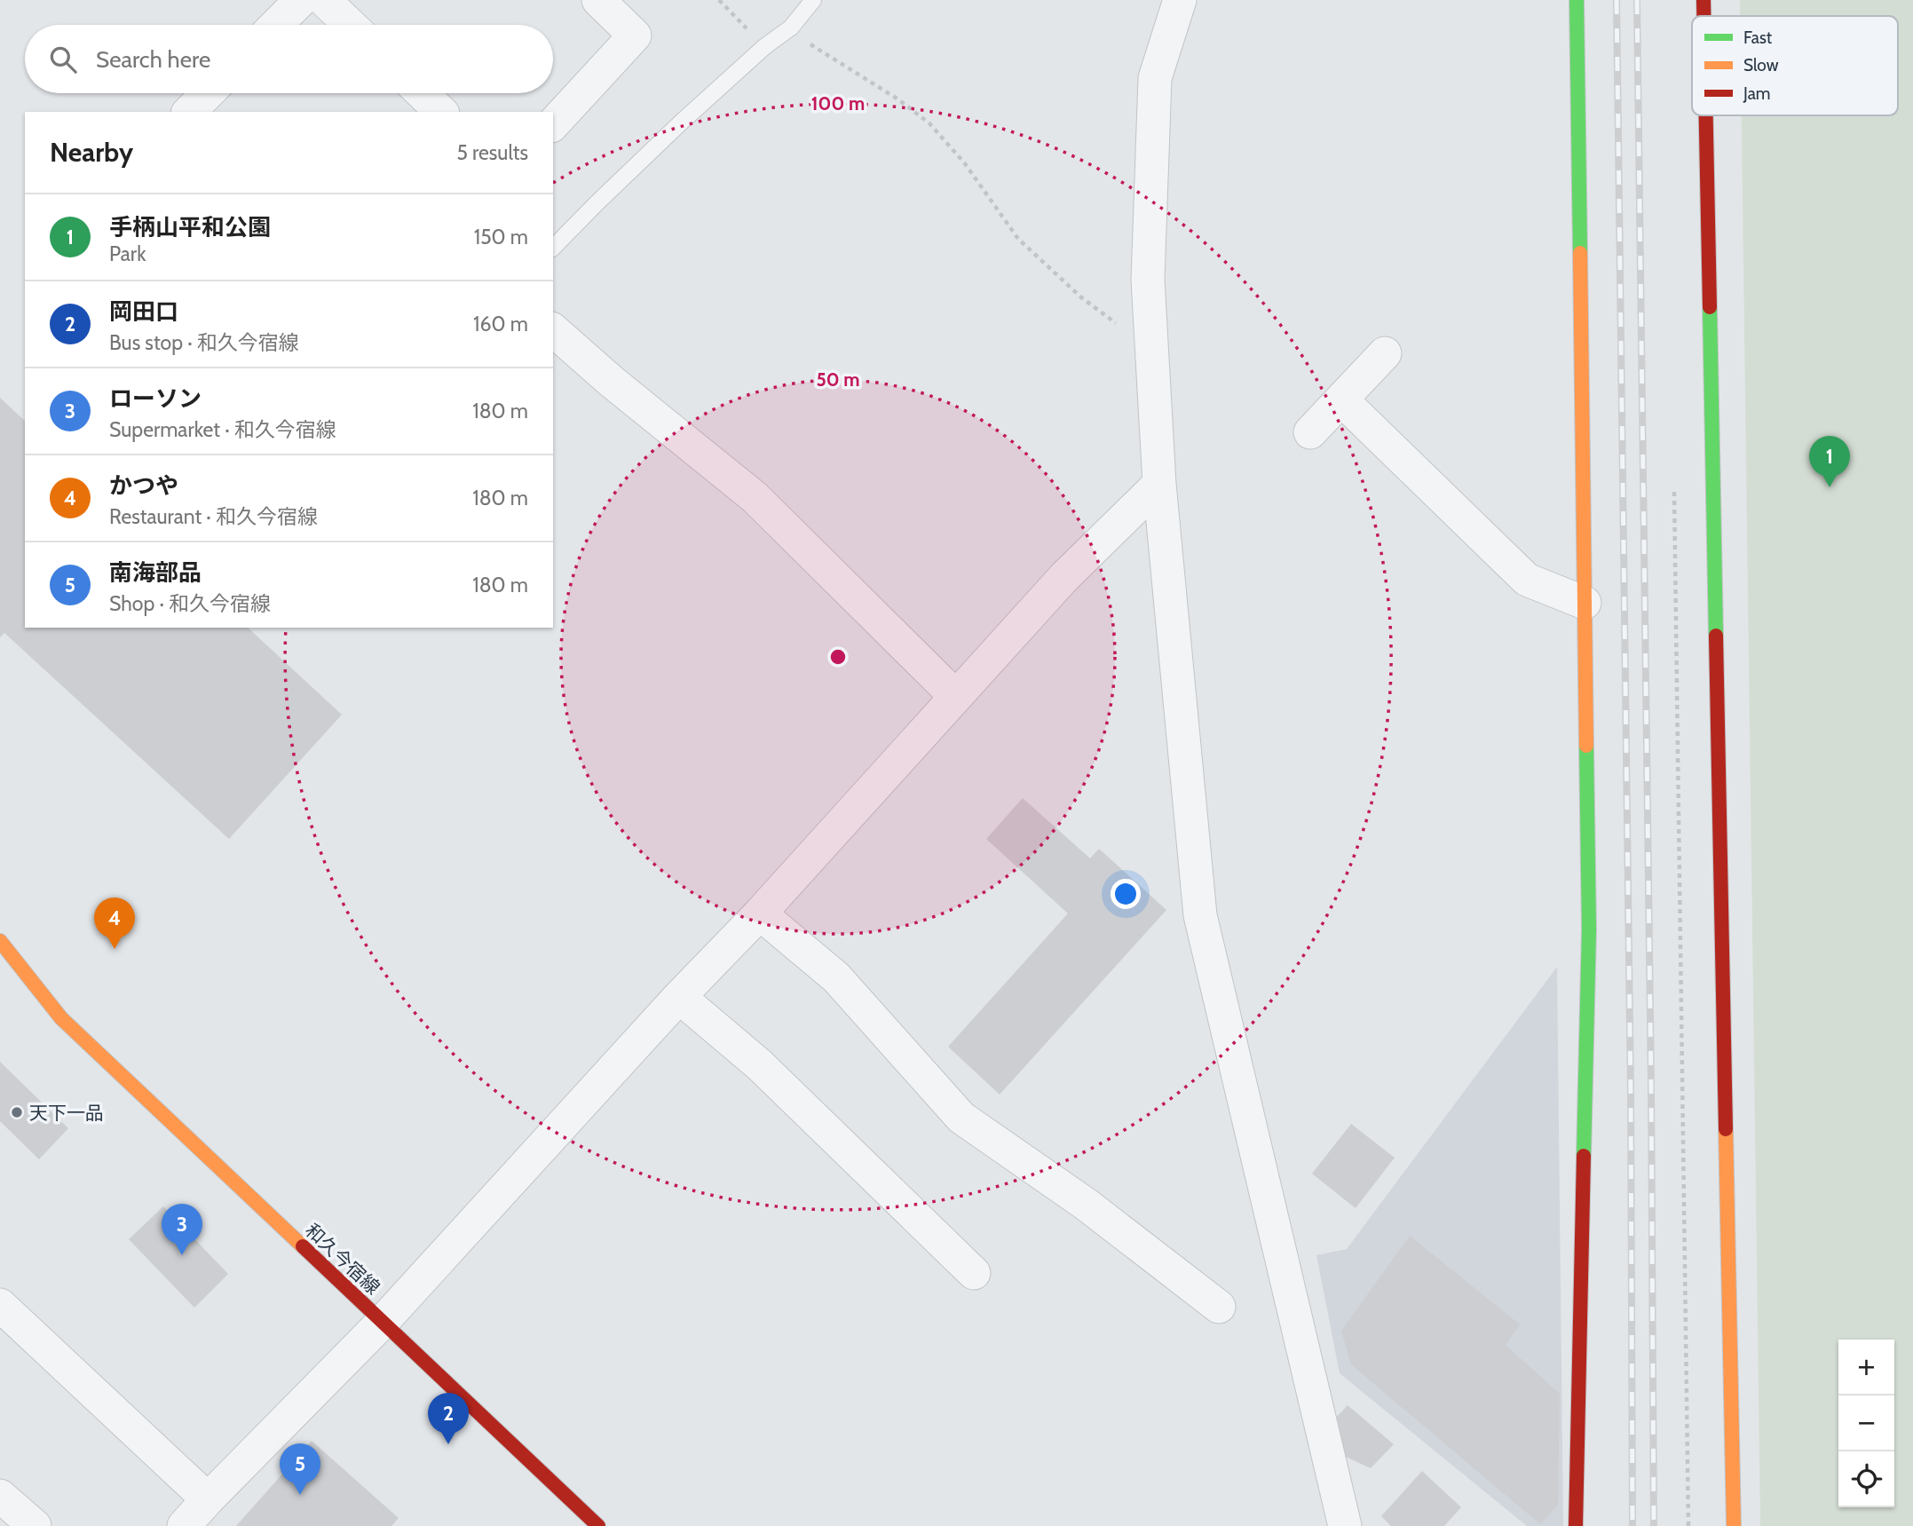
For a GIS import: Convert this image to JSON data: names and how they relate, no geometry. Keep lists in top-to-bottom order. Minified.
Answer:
{"streets":{"street":["和久今宿線"]},"places":["天下一品"],"legend":["Fast","Slow","Jam"],"page":{"search":"Search here","heading":["Nearby","5 results"],"list":[{"mark":"1","name":"手柄山平和公園","note":"Park","value":"150 m"},{"mark":"2","name":"岡田口","note":"Bus stop · 和久今宿線","value":"160 m"},{"mark":"3","name":"ローソン","note":"Supermarket · 和久今宿線","value":"180 m"},{"mark":"4","name":"かつや","note":"Restaurant · 和久今宿線","value":"180 m"},{"mark":"5","name":"南海部品","note":"Shop · 和久今宿線","value":"180 m"}],"pins":["1","4","3","2","5"],"map_buttons":["+","−"]},"rings":["100 m","50 m"]}
